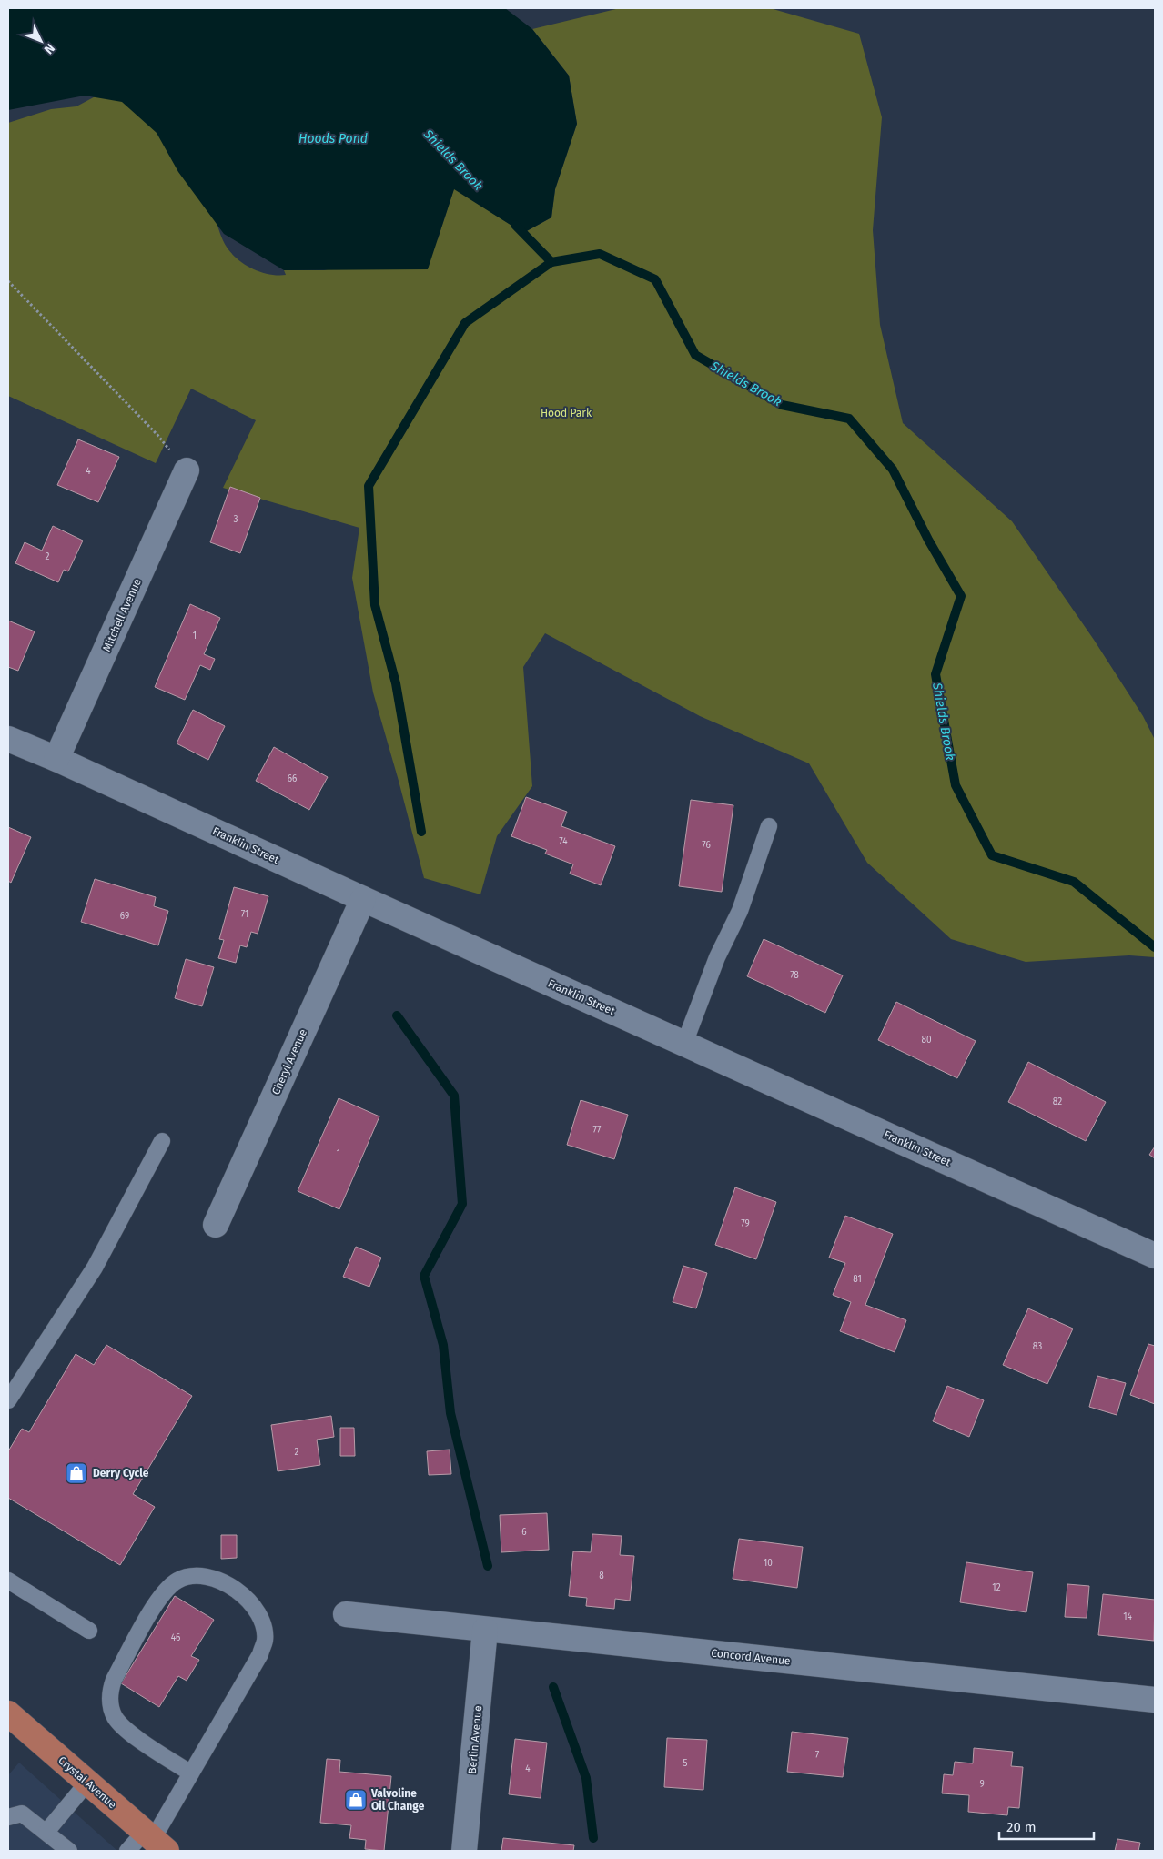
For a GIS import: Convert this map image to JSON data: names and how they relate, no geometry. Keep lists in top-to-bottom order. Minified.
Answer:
{"streets":{"main road":["Crystal Avenue"],"street":["Mitchell Avenue","Franklin Street","Cheryl Avenue","Concord Avenue","Berlin Avenue"]},"crossings":[["Mitchell Avenue","Franklin Street"],["Franklin Street","Cheryl Avenue"],["Concord Avenue","Berlin Avenue"]],"water":["Hoods Pond","Shields Brook"],"parks":["Hood Park"],"places":{"shop":["Derry Cycle","Valvoline Oil Change"]},"house_numbers":["4","3","2","1","66","74","76","71","69","78","80","82","77","1","79","81","83","2","6","10","8","12","14","46","7","5","4","9"],"scale_bar":"20 m","north":"bottom right"}
